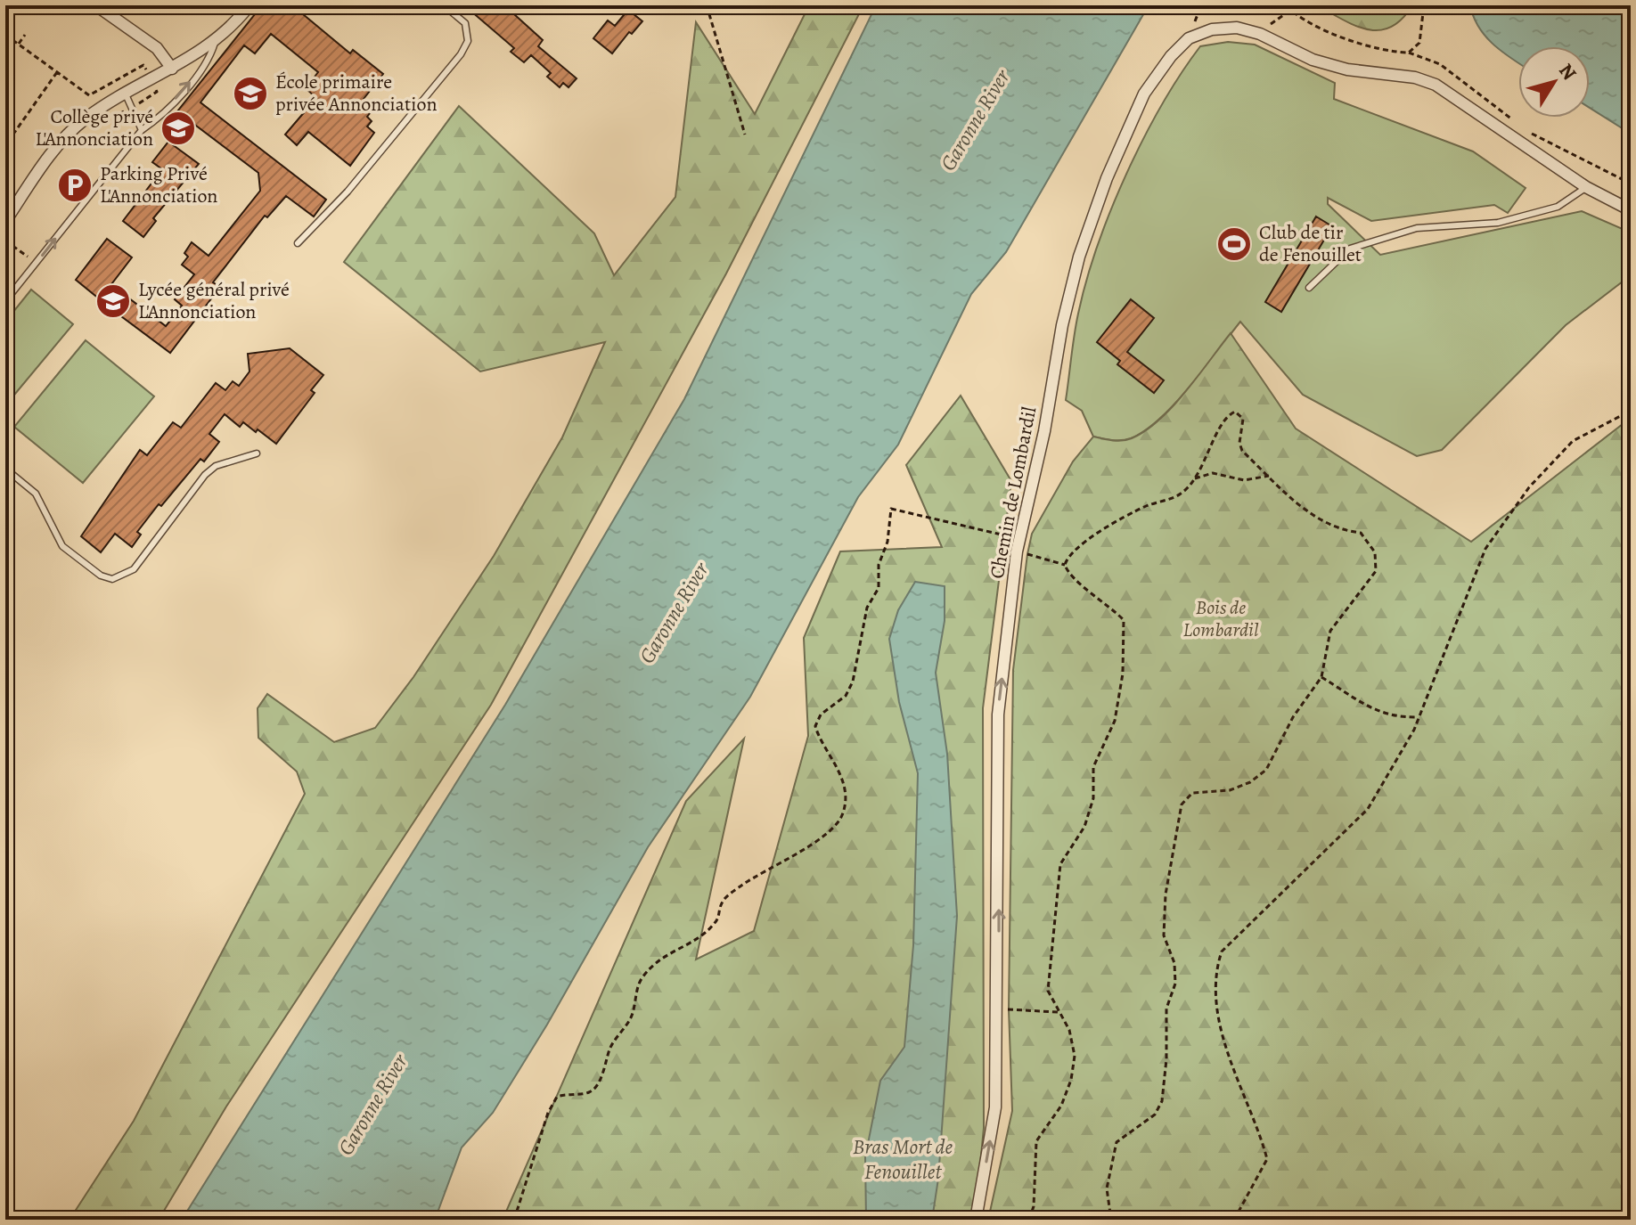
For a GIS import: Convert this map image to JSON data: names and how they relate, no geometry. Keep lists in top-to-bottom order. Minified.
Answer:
{"streets":{"street":["Chemin de Lombardil"]},"one_way":["Chemin de Lombardil"],"water":["Garonne River","Bras Mort de Fenouillet"],"parks":["Bois de Lombardil"],"places":{"school or university":["École primaire privée Annonciation","Collège privé L'Annonciation","Lycée général privé L'Annonciation"],"parking":["Parking Privé L'Annonciation"],"sports":["Club de tir de Fenouillet"]},"north":"top right"}
